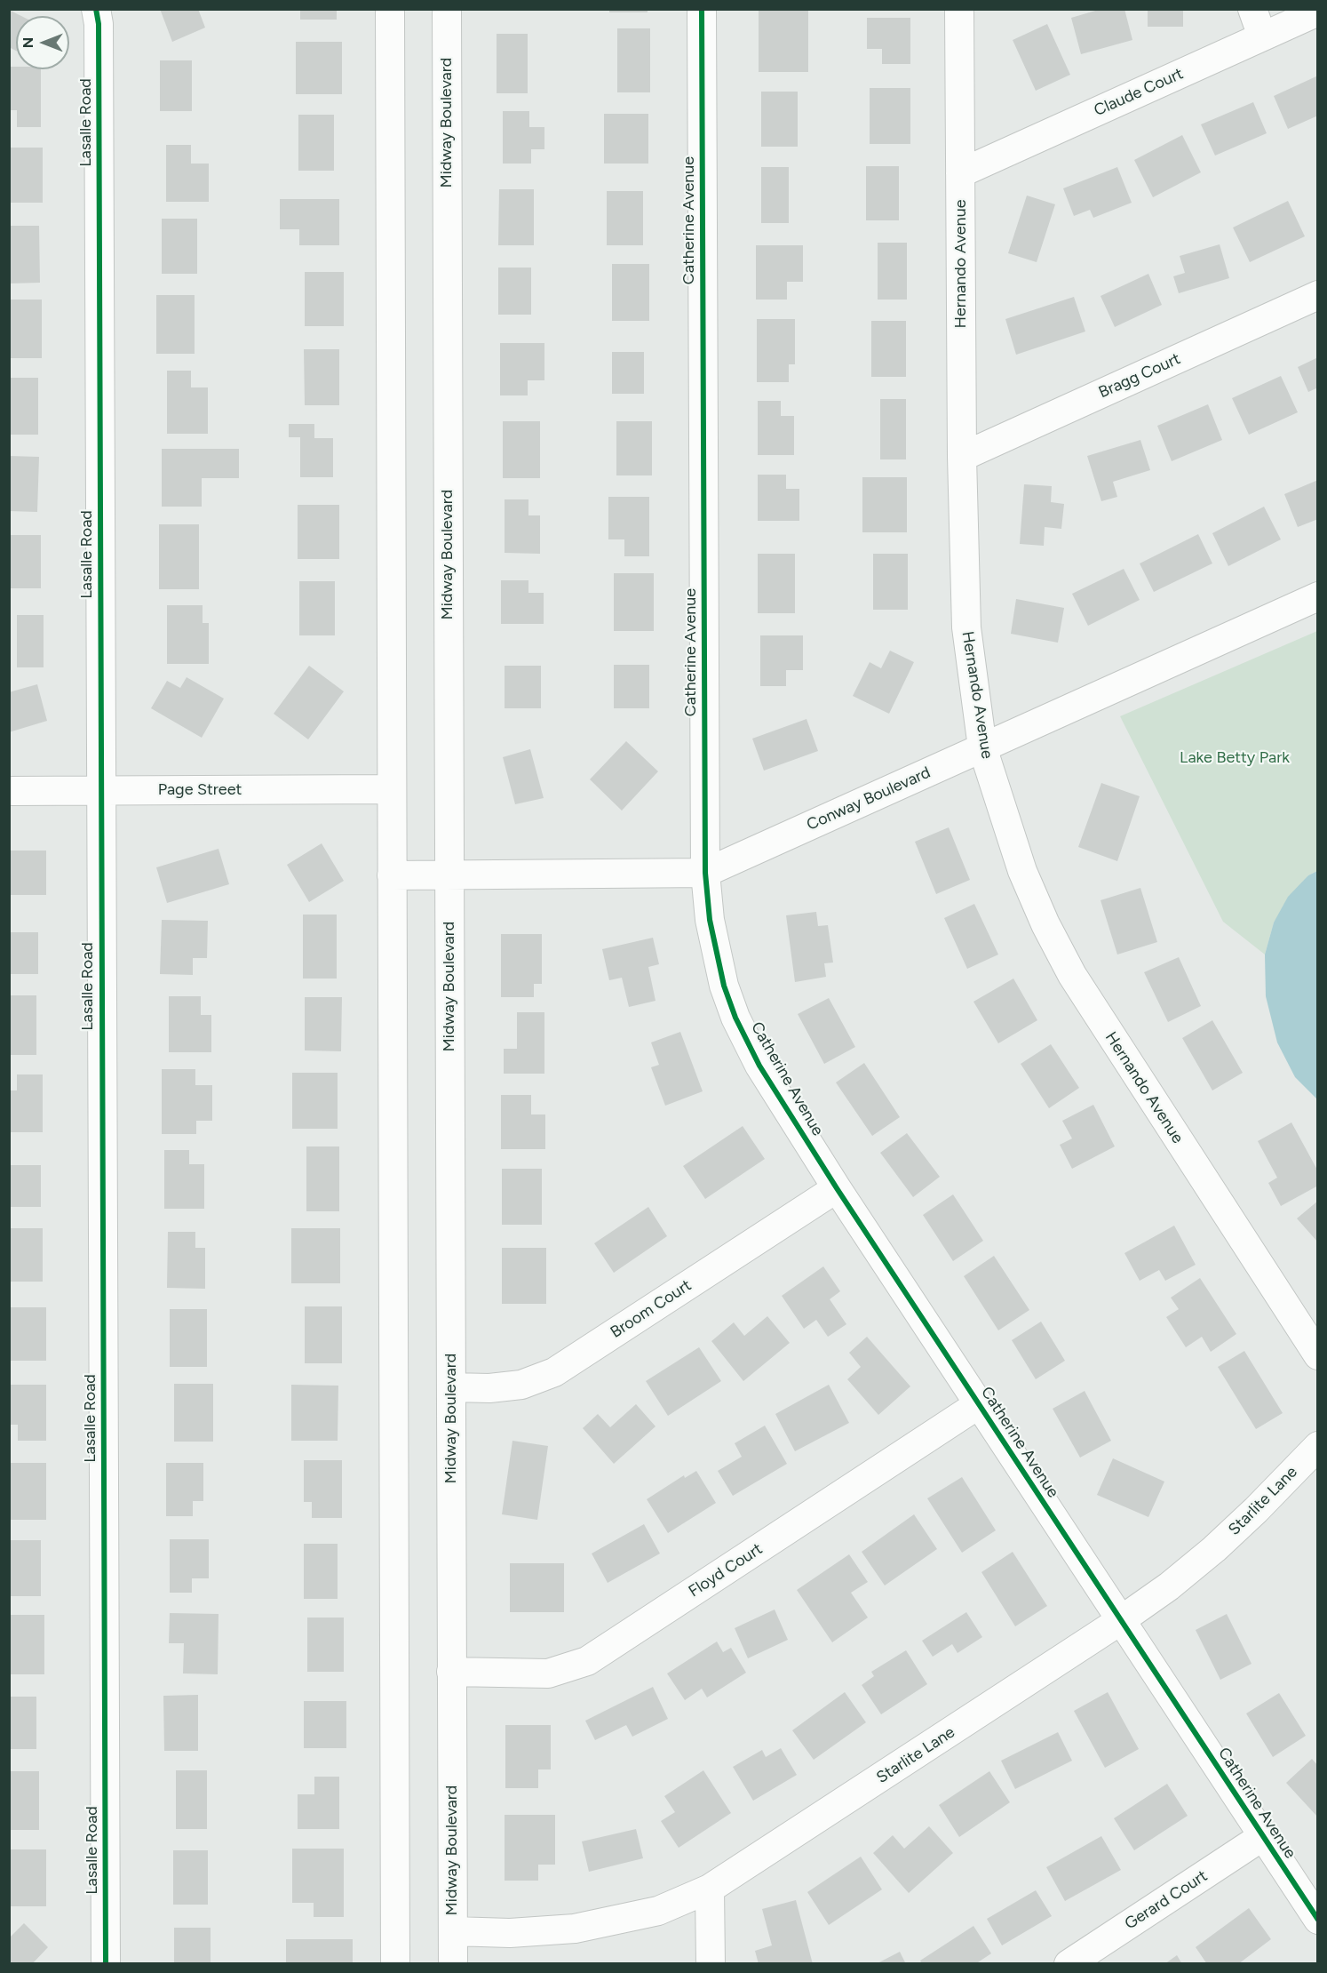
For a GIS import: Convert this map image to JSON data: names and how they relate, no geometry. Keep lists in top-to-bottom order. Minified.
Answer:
{"streets":{"street":["Claude Court","Lasalle Road","Midway Boulevard","Catherine Avenue","Hernando Avenue","Bragg Court","Page Street","Conway Boulevard","Broom Court","Starlite Lane","Floyd Court","Gerard Court"]},"crossings":[["Claude Court","Hernando Avenue"],["Lasalle Road","Page Street"],["Midway Boulevard","Conway Boulevard"],["Midway Boulevard","Broom Court"],["Midway Boulevard","Starlite Lane"],["Midway Boulevard","Floyd Court"],["Catherine Avenue","Conway Boulevard"],["Catherine Avenue","Broom Court"],["Catherine Avenue","Starlite Lane"],["Catherine Avenue","Floyd Court"],["Catherine Avenue","Gerard Court"],["Hernando Avenue","Bragg Court"],["Hernando Avenue","Conway Boulevard"]],"parks":["Lake Betty Park"],"north":"left"}
